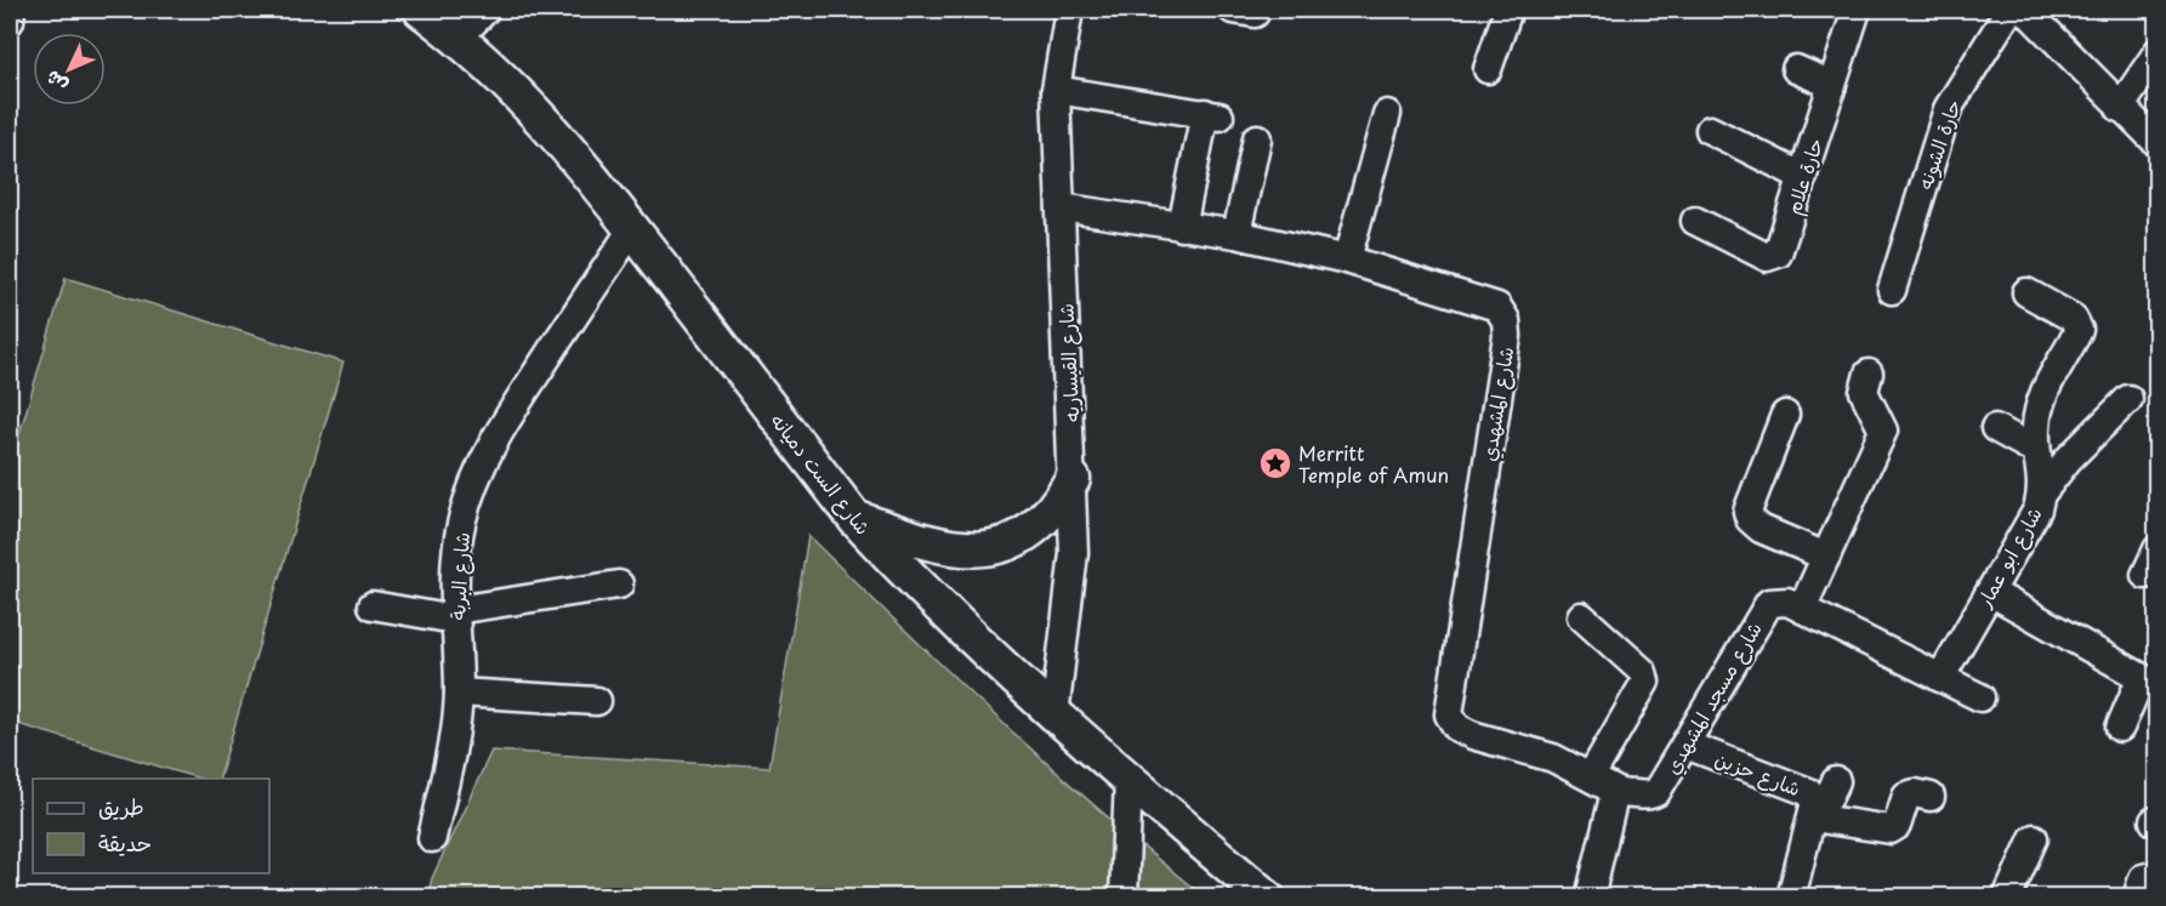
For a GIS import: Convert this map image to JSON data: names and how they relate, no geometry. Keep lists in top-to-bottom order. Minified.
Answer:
{"streets":{"street":["حارة الشونه","حارة علام","شارع القيساريه","شارع المشهدي","شارع الست دميانه","شارع ابو عمار","شارع البربة","شارع مسجد المشهدي","شارع حزين"]},"crossings":[["شارع القيساريه","شارع المشهدي"],["شارع القيساريه","شارع الست دميانه"],["شارع المشهدي","شارع مسجد المشهدي"],["شارع الست دميانه","شارع البربة"],["شارع ابو عمار","شارع مسجد المشهدي"],["شارع مسجد المشهدي","شارع حزين"]],"places":{"place":["Merritt Temple of Amun"]},"legend":["طريق","حديقة"],"north":"bottom left"}
